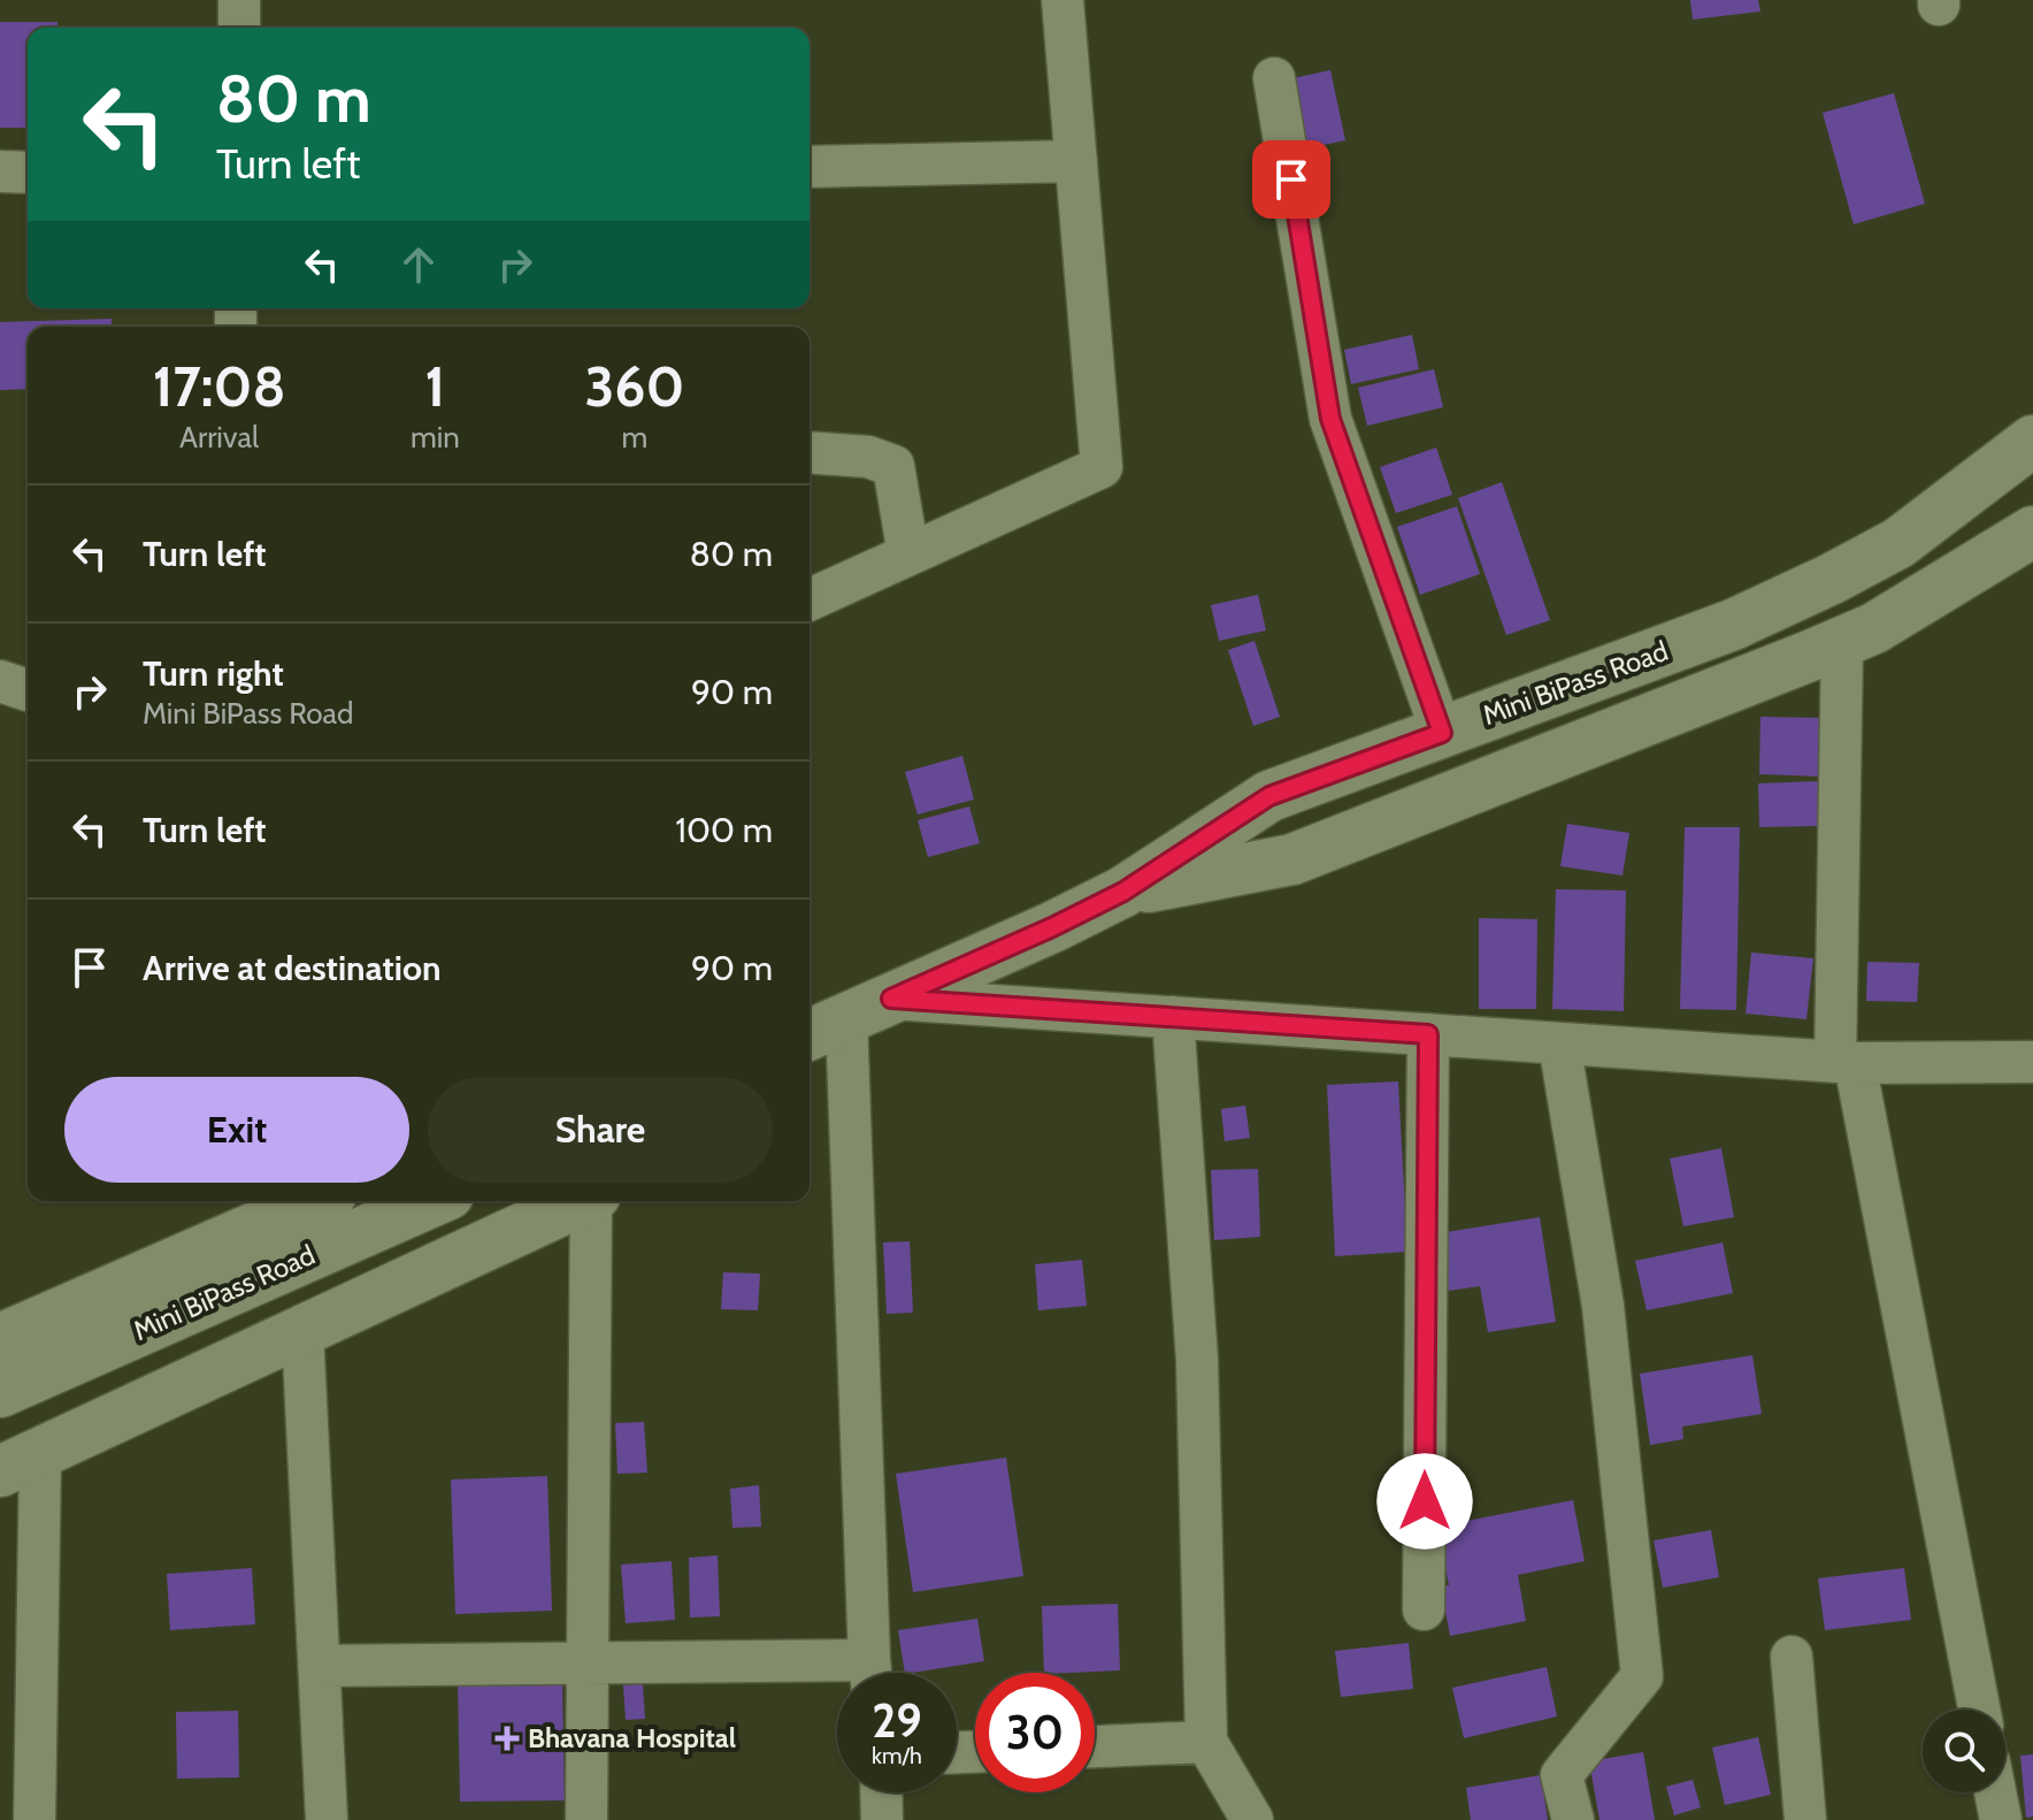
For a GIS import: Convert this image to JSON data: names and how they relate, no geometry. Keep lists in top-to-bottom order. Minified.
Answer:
{"streets":{"street":["Mini BiPass Road"]},"places":{"health":["Bhavana Hospital"]},"page":{"turn":["80 m","Turn left"],"eta":["17:08","Arrival","1","min","360","m"],"list":[{"name":"Turn left","value":"80 m"},{"name":"Turn right","note":"Mini BiPass Road","value":"90 m"},{"name":"Turn left","value":"100 m"},{"name":"Arrive at destination","value":"90 m"}],"buttons":["Exit","Share"],"speed":"29 km/h","limit":"30"}}
